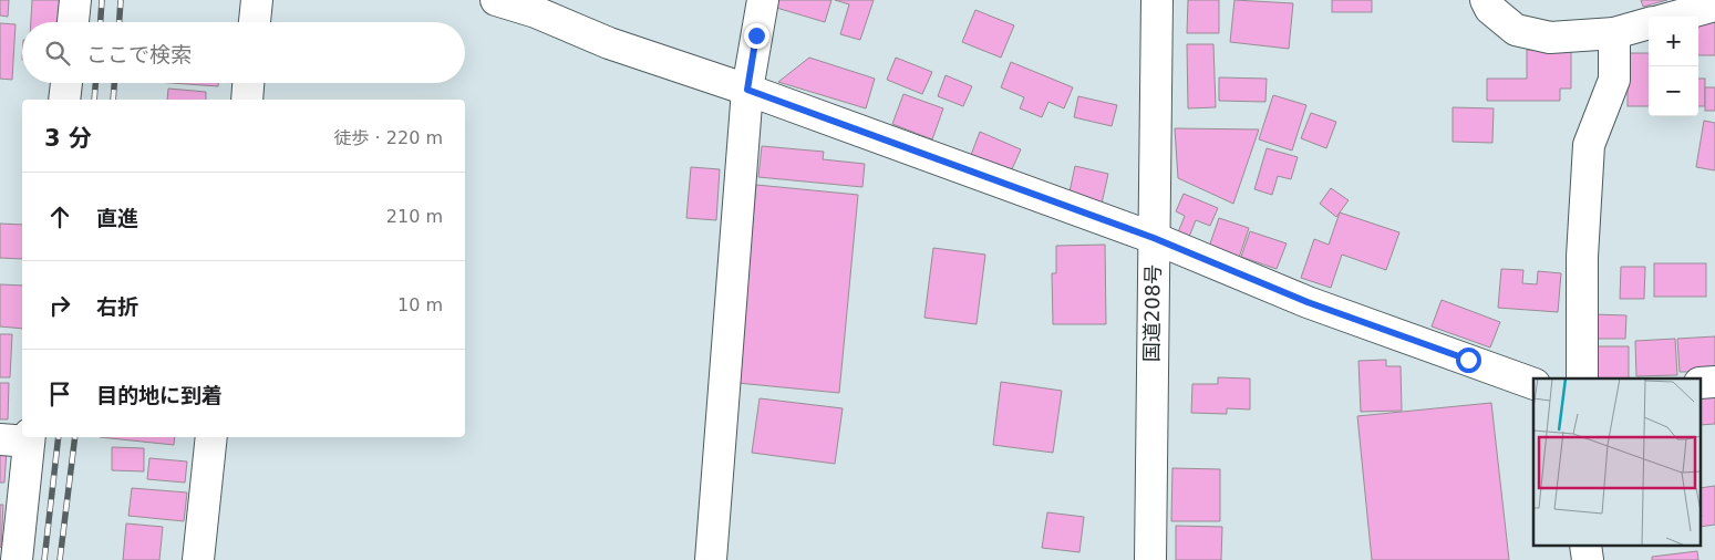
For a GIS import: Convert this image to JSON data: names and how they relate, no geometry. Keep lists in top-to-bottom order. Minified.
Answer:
{"streets":{"main road":["国道208号"]},"page":{"map_buttons":["+","−"],"search":"ここで検索","heading":["3 分","徒歩 · 220 m"],"list":[["直進","210 m"],["右折","10 m"],"目的地に到着"]}}
